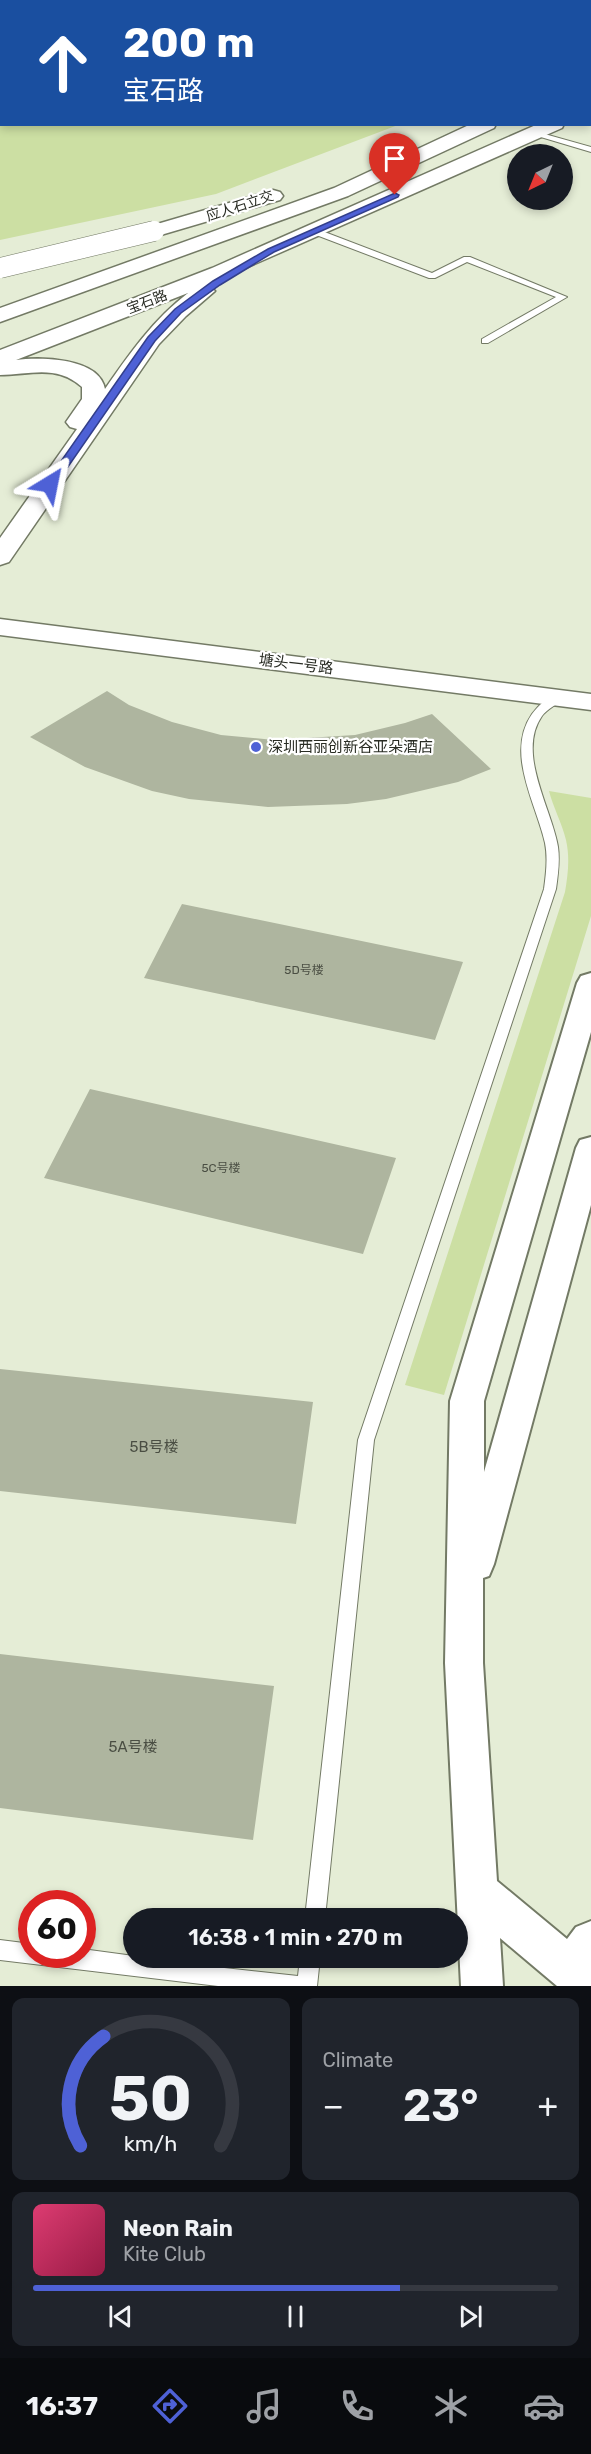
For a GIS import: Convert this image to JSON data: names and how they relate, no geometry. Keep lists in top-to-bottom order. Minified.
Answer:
{"streets":{"main road":["应人石立交","宝石路","塘头一号路"]},"places":["深圳西丽创新谷亚朵酒店"],"house_numbers":["5D号楼","5C号楼","5B号楼","5A号楼"],"north":"bottom left","page":{"turn":["200 m","宝石路"],"limit":"60","trip":"16:38 · 1 min · 270 m","tile":"Climate","heat":["−","23°","+"],"song":["Neon Rain","Kite Club"],"tabs":"16:37","gauge":["50","km/h"]}}
